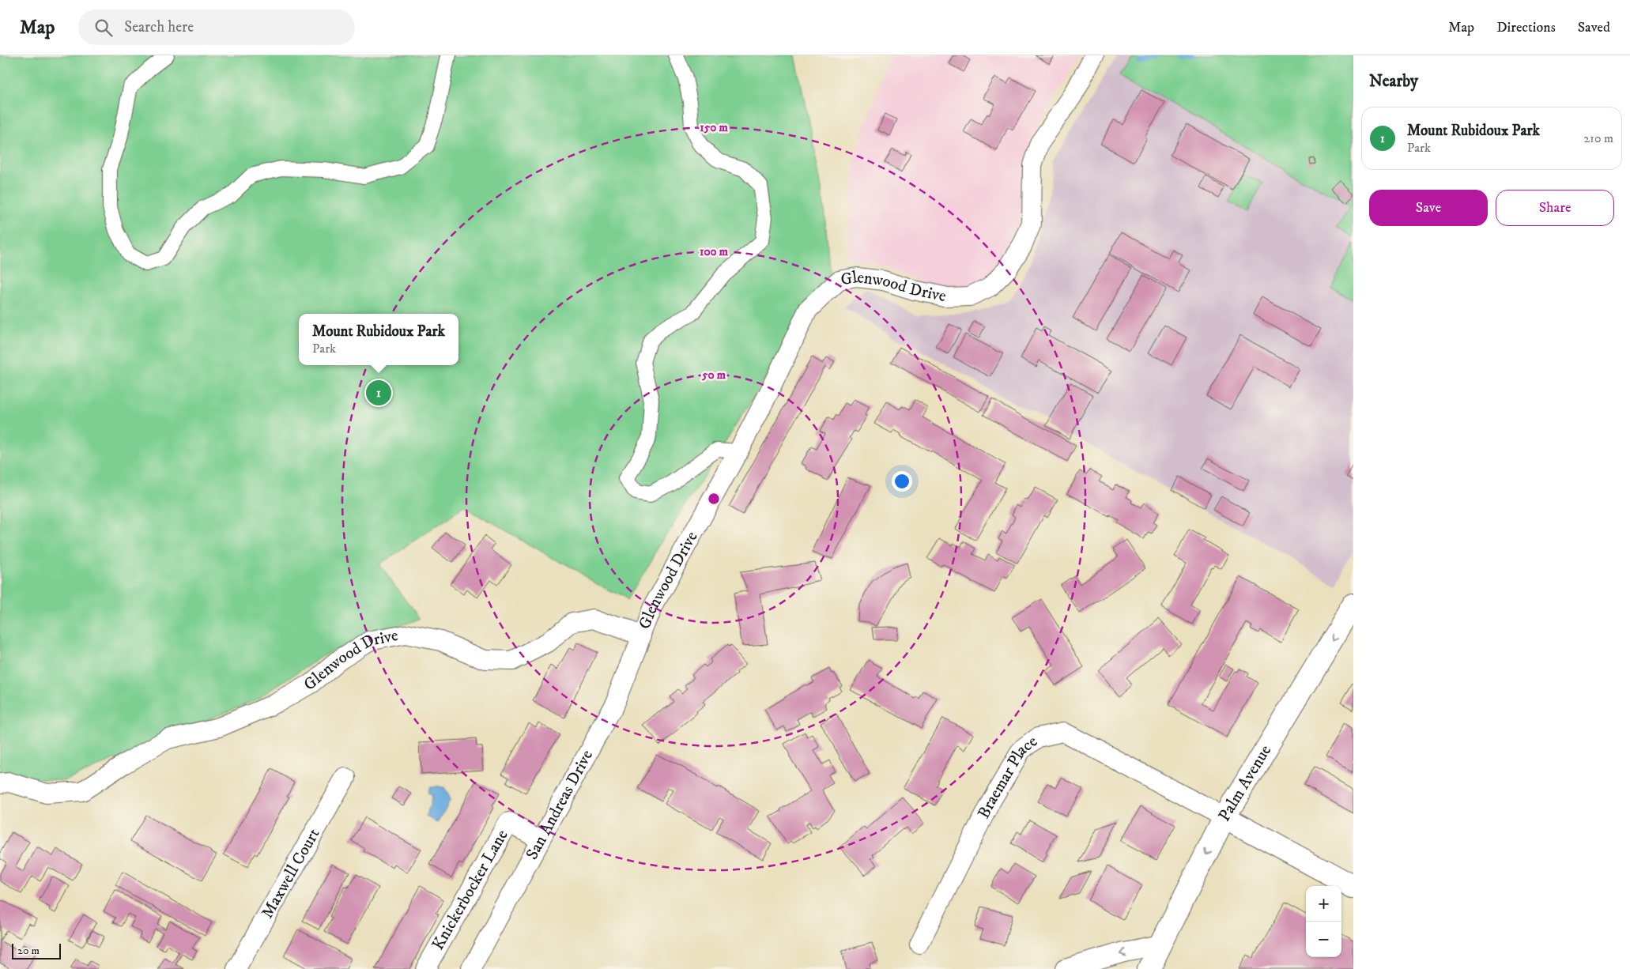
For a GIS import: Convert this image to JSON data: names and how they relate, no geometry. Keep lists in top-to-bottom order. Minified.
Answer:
{"streets":{"street":["Glenwood Drive","Braemar Place","Palm Avenue","San Andreas Drive","Maxwell Court","Knickerbocker Lane"]},"crossings":[["Glenwood Drive","San Andreas Drive"],["Braemar Place","Palm Avenue"],["San Andreas Drive","Knickerbocker Lane"]],"one_way":["Palm Avenue"],"scale_bar":"20 m","page":{"header":"Map","search":"Search here","nav":["Map","Directions","Saved"],"heading":"Nearby","list":[{"mark":"1","name":"Mount Rubidoux Park","note":"Park","value":"210 m"}],"buttons":["Save","Share"],"popup":["Mount Rubidoux Park","Park"],"pins":"1","map_buttons":["+","−"],"scale":"20 m"},"rings":["150 m","100 m","50 m"]}
